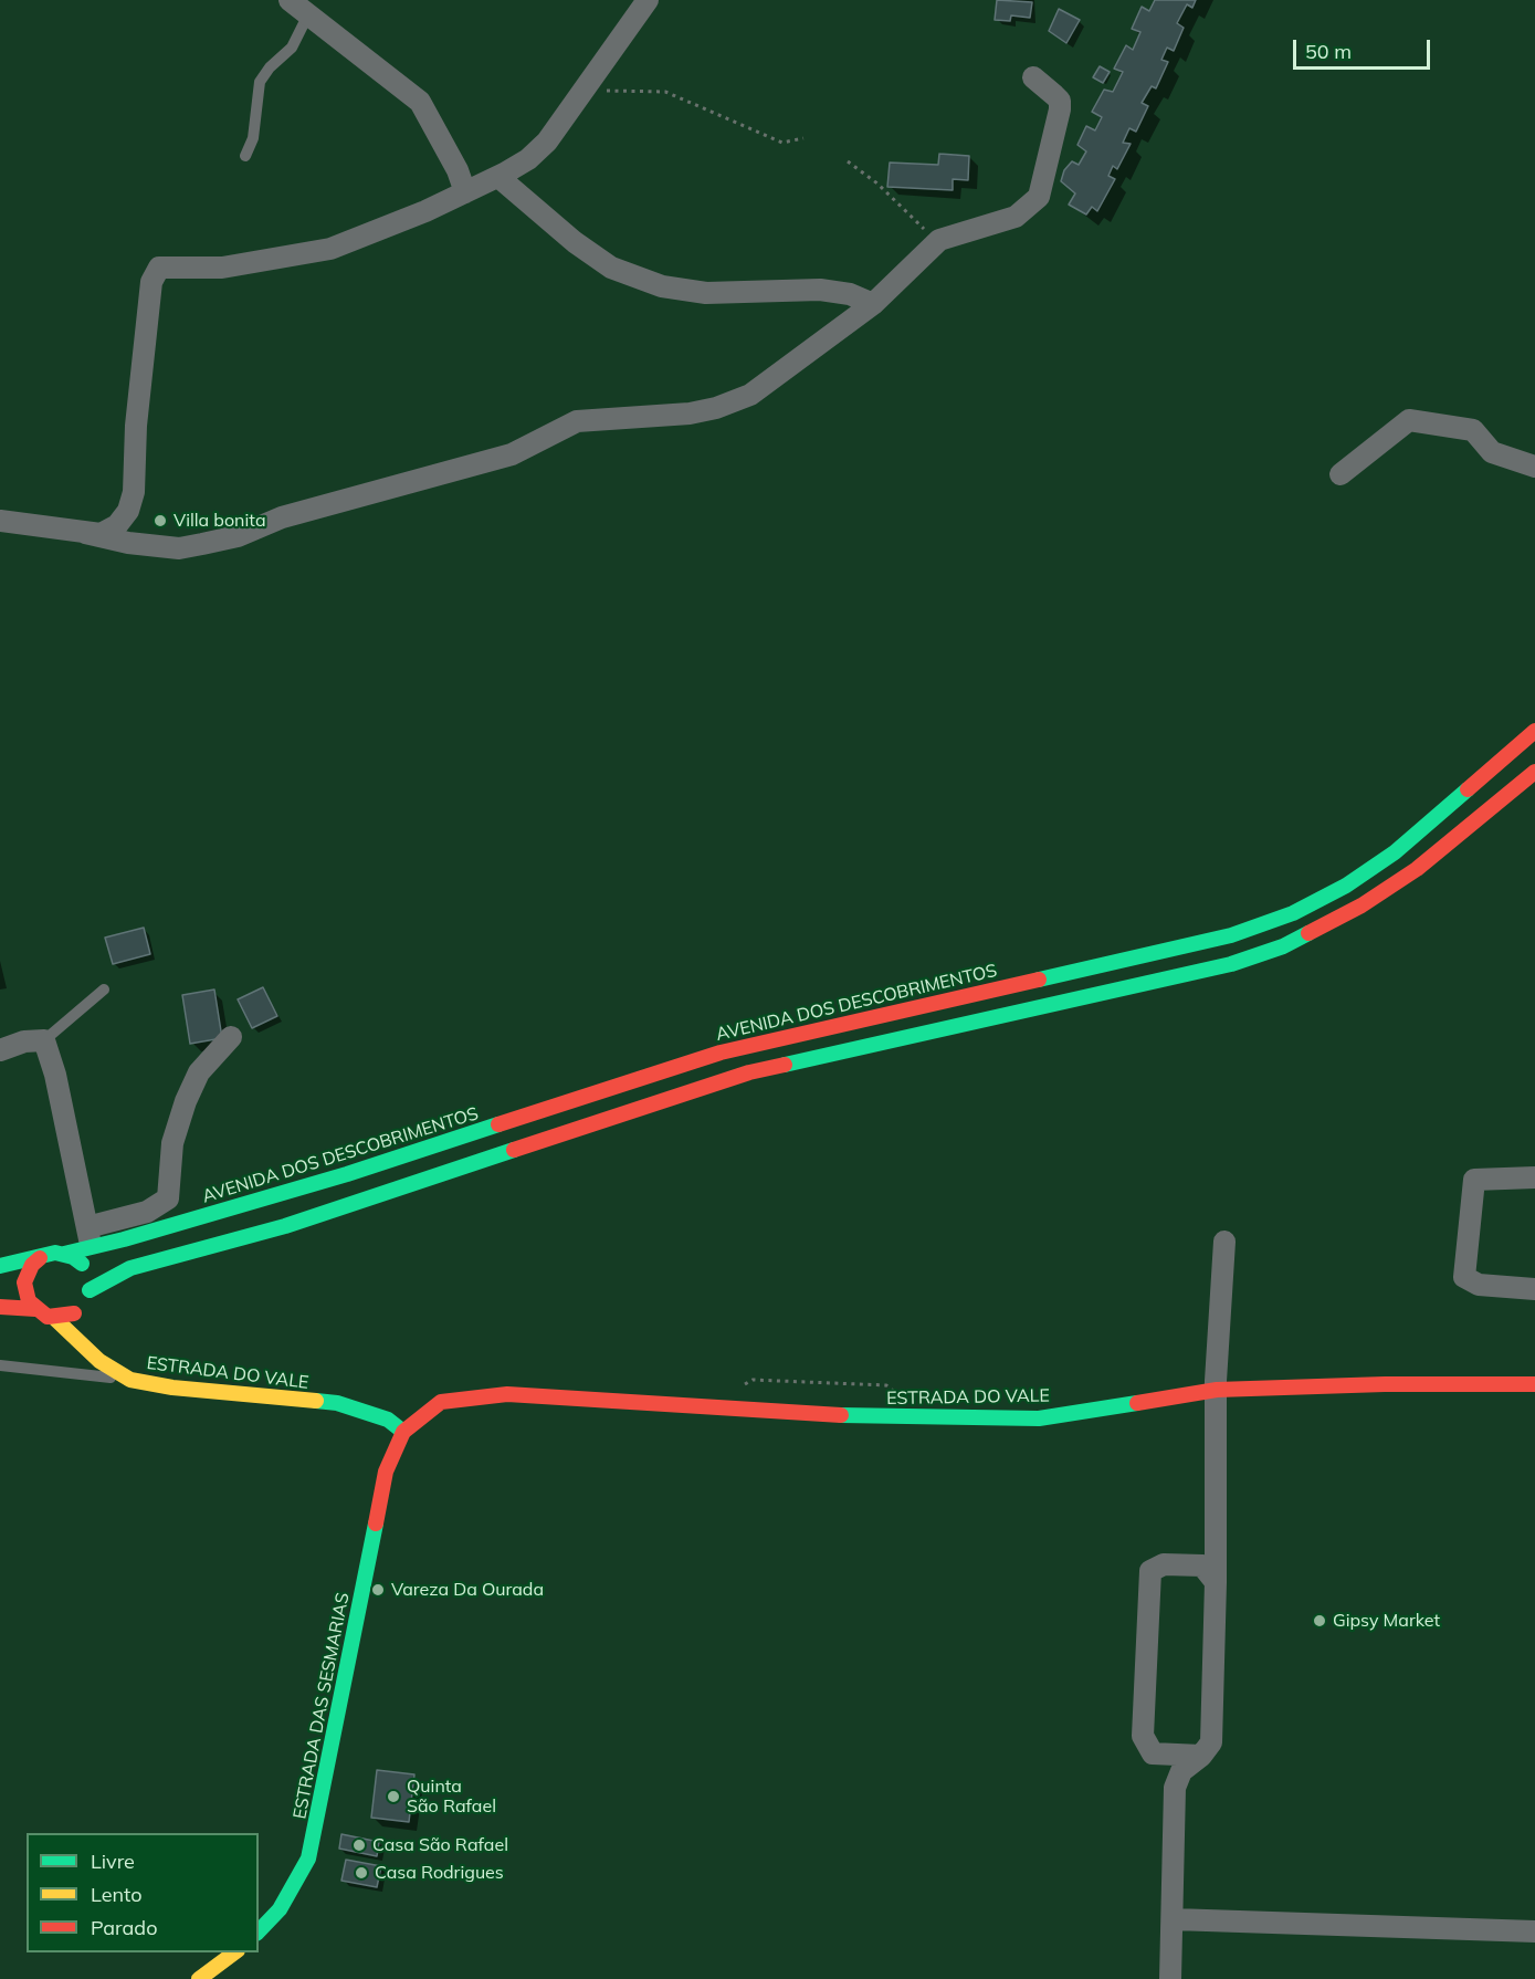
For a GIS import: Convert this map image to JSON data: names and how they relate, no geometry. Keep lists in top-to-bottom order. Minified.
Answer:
{"streets":{"main road":["AVENIDA DOS DESCOBRIMENTOS","ESTRADA DO VALE","ESTRADA DAS SESMARIAS"]},"crossings":[["ESTRADA DO VALE","ESTRADA DAS SESMARIAS"]],"places":["Villa bonita","Vareza Da Ourada","Gipsy Market","Quinta São Rafael","Casa São Rafael","Casa Rodrigues"],"legend":["Livre","Lento","Parado"],"scale_bar":"50 m"}
